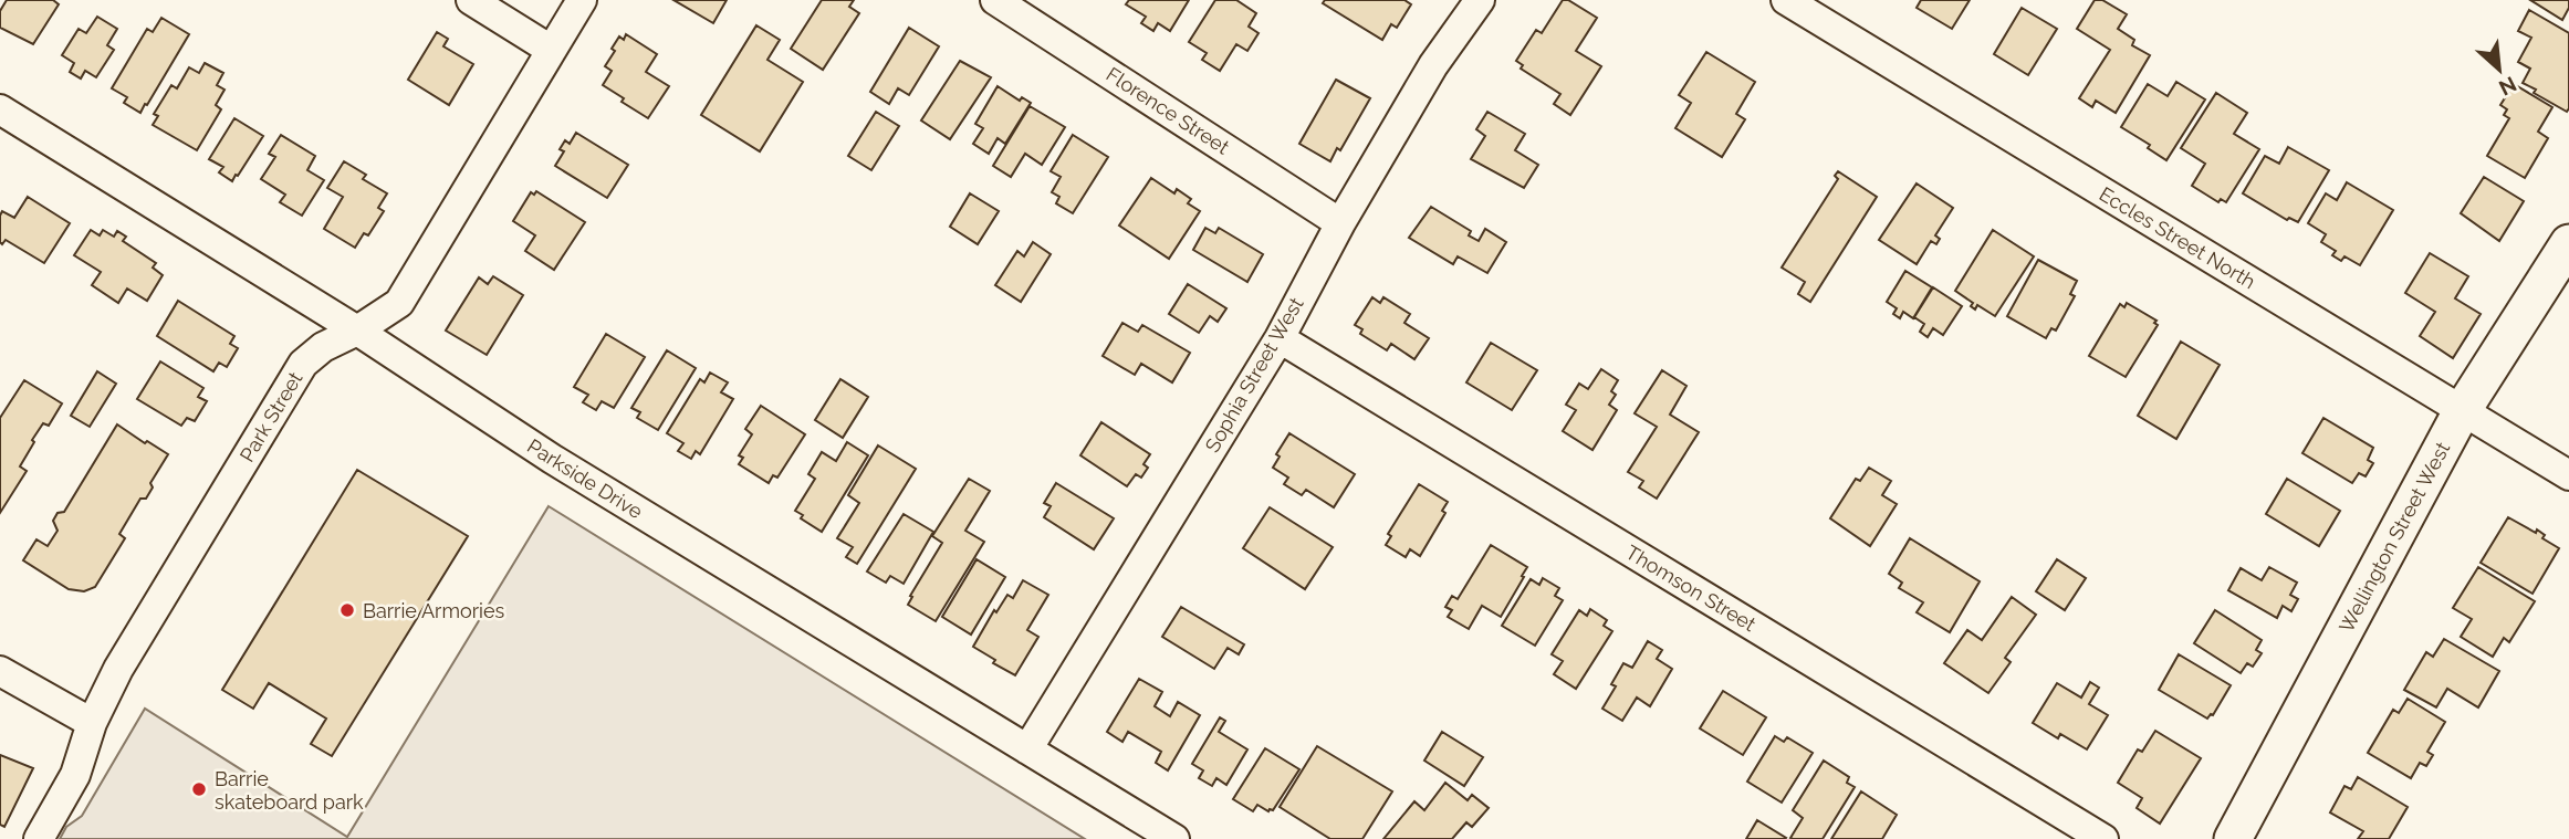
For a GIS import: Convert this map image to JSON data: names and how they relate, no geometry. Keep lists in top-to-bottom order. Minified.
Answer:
{"streets":{"street":["Florence Street","Eccles Street North","Sophia Street West","Park Street","Parkside Drive","Wellington Street West","Thomson Street"]},"crossings":[["Florence Street","Sophia Street West"],["Eccles Street North","Wellington Street West"],["Sophia Street West","Parkside Drive"],["Sophia Street West","Thomson Street"],["Park Street","Parkside Drive"]],"places":["Barrie Armories","Barrie skateboard park"],"north":"bottom right"}
